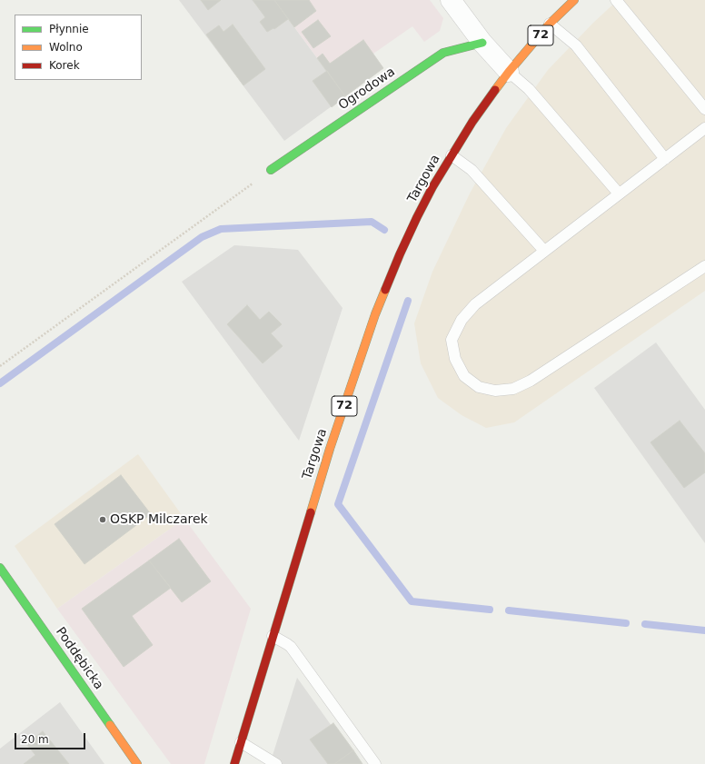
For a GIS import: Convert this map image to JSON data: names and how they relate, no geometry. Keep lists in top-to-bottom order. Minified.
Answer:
{"streets":{"main road":["72","Ogrodowa","Targowa","Poddębicka"]},"crossings":[["72","Targowa"]],"places":["OSKP Milczarek"],"legend":["Płynnie","Wolno","Korek"],"scale_bar":"20 m"}
